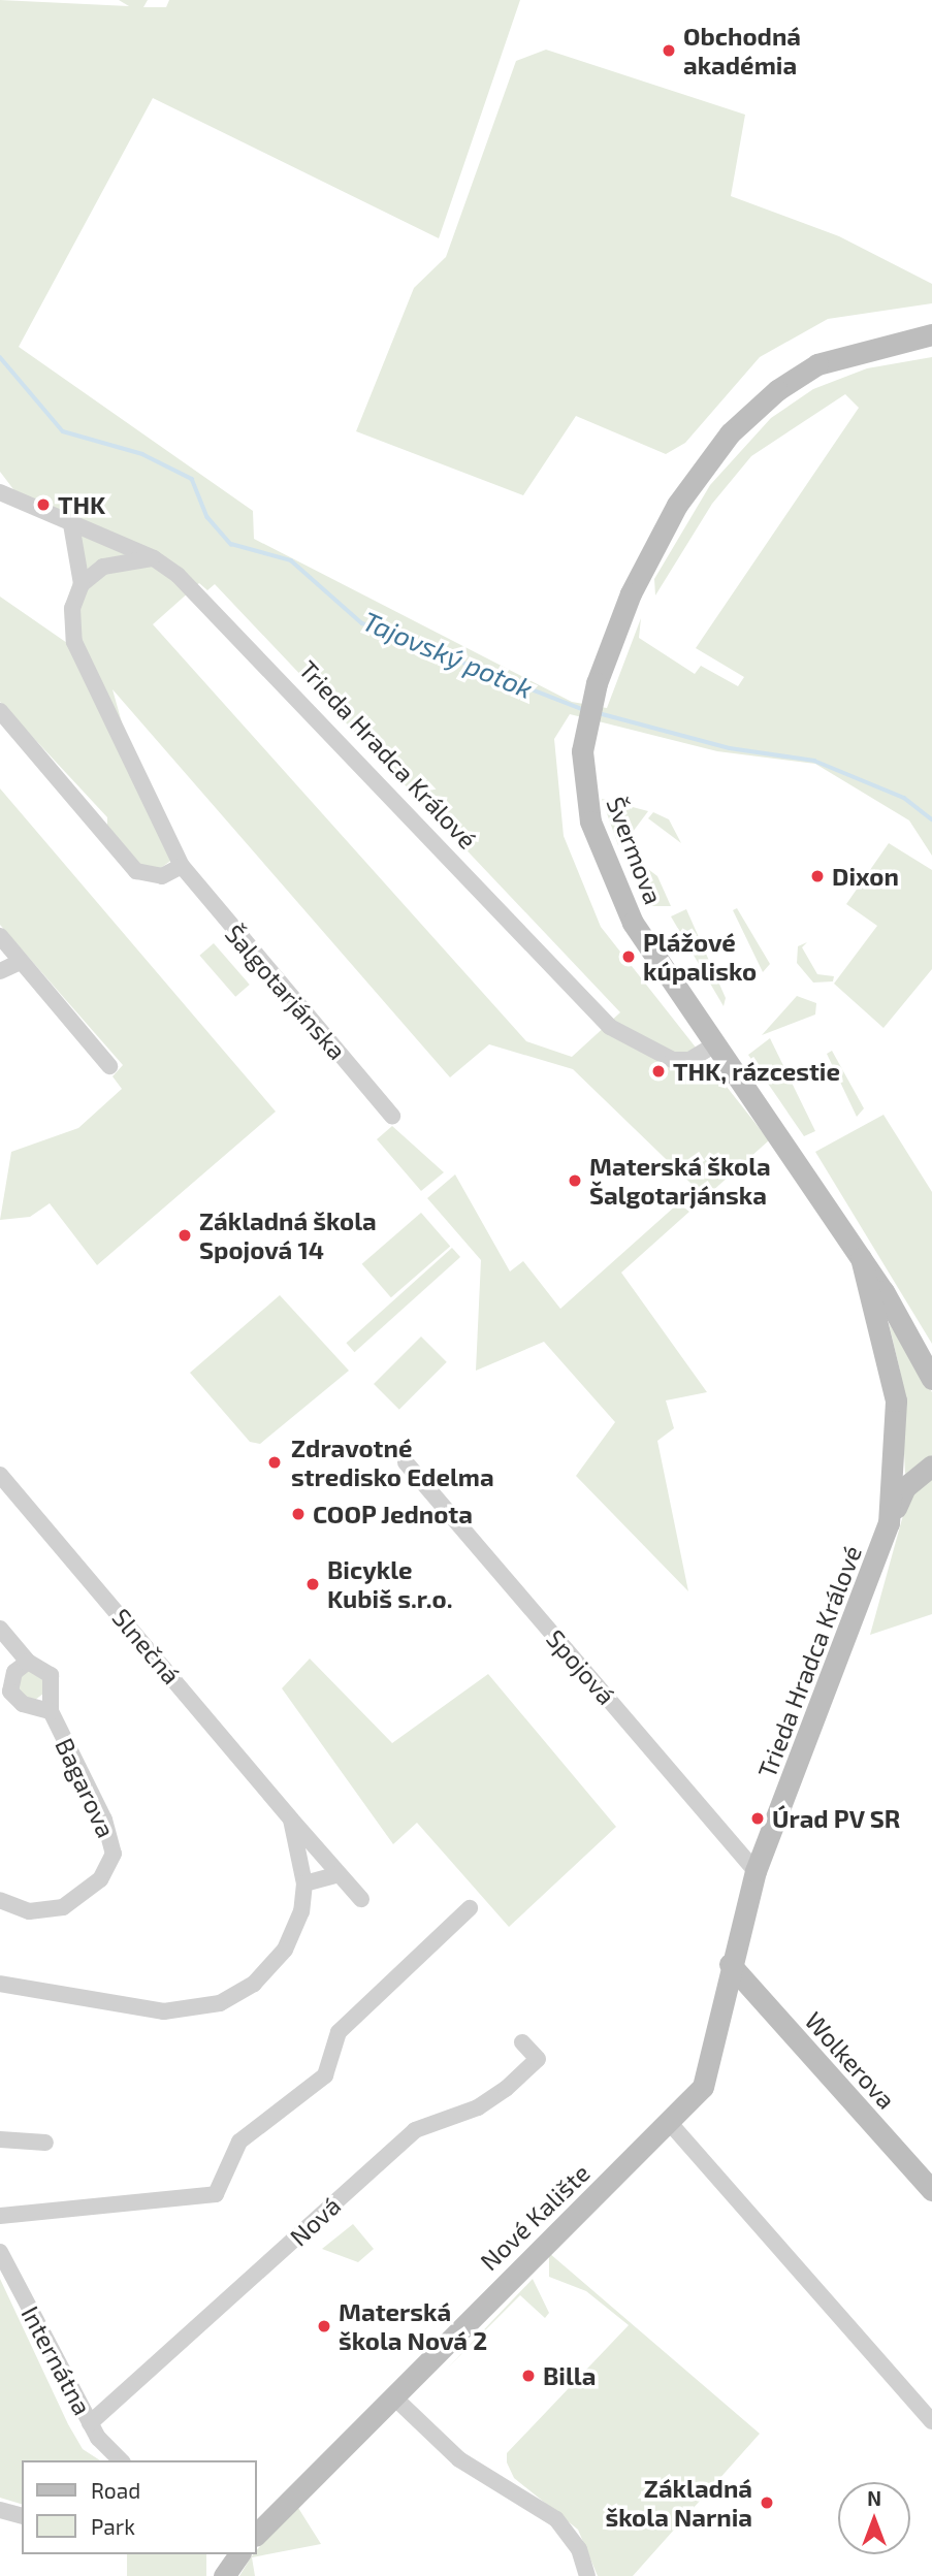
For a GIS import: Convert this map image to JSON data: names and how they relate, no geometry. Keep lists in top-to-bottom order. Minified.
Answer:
{"streets":{"street":["Trieda Hradca Králové","Švermova","Šalgotarjánska","Slnečná","Spojová","Bagarova","Wolkerova","Nové Kalište","Nová","Internátna"]},"crossings":[["Trieda Hradca Králové","Švermova"],["Trieda Hradca Králové","Šalgotarjánska"],["Trieda Hradca Králové","Spojová"],["Trieda Hradca Králové","Wolkerova"],["Trieda Hradca Králové","Nové Kalište"],["Nová","Internátna"]],"water":["Tajovský potok"],"places":["Obchodná akadémia","THK","Dixon","Plážové kúpalisko","THK, rázcestie","Materská škola Šalgotarjánska","Základná škola Spojová 14","Zdravotné stredisko Edelma","COOP Jednota","Bicykle Kubiš s.r.o.","Úrad PV SR","Materská škola Nová 2","Billa","Základná škola Narnia"],"legend":["Road","Park"],"north":"top"}
